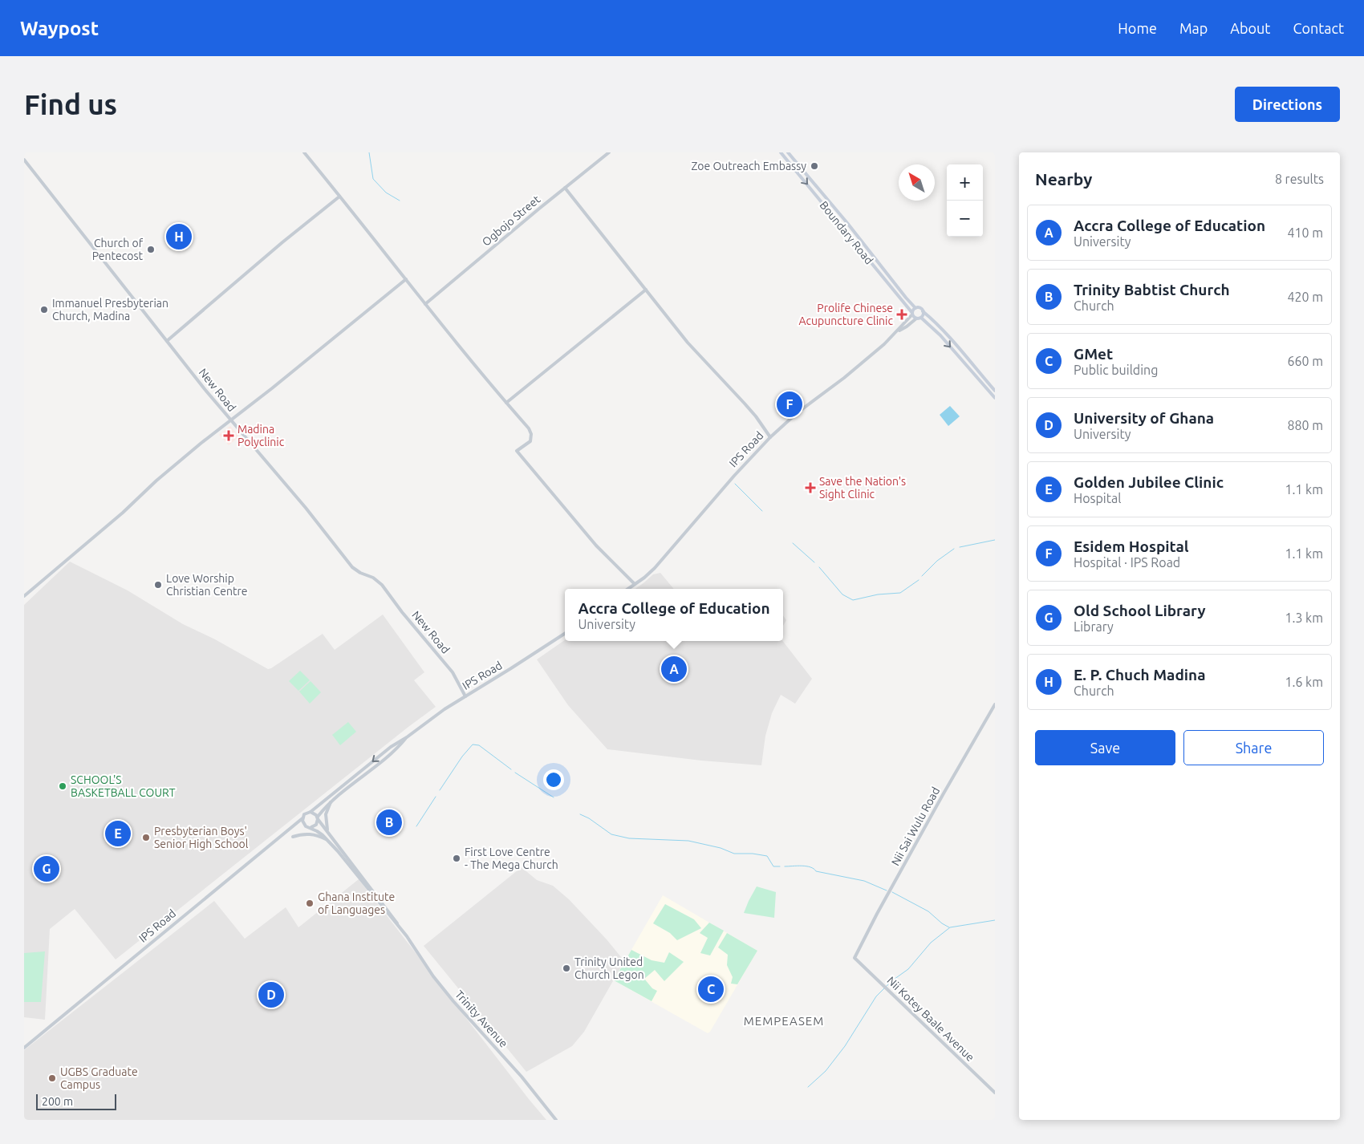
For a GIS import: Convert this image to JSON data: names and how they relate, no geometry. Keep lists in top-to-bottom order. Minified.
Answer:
{"streets":{"main road":["Boundary Road"],"street":["Ogbojo Street","New Road","IPS Road","Nii Sai Wulu Road","Trinity Avenue","Nii Kotey Baale Avenue"]},"crossings":[["Boundary Road","IPS Road"],["New Road","IPS Road"],["IPS Road","Trinity Avenue"],["Nii Sai Wulu Road","Nii Kotey Baale Avenue"]],"districts":["MEMPEASEM"],"places":{"other":["Zoe Outreach Embassy","Church of Pentecost","Immanuel Presbyterian Church, Madina","Love Worship Christian Centre","SCHOOL'S BASKETBALL COURT","Presbyterian Boys' Senior High School","First Love Centre - The Mega Church","Ghana Institute of Languages","Trinity United Church Legon","UGBS Graduate Campus"],"health":["Prolife Chinese Acupuncture Clinic","Madina Polyclinic","Save the Nation's Sight Clinic"]},"scale_bar":"200 m","north":"top left","page":{"header":"Waypost","nav":["Home","Map","About","Contact"],"buttons":["Directions",["Save","Share"]],"title":"Find us","heading":["Nearby","8 results"],"map_buttons":["+","−"],"list":[{"mark":"A","name":"Accra College of Education","note":"University","value":"410 m"},{"mark":"B","name":"Trinity Babtist Church","note":"Church","value":"420 m"},{"mark":"C","name":"GMet","note":"Public building","value":"660 m"},{"mark":"D","name":"University of Ghana","note":"University","value":"880 m"},{"mark":"E","name":"Golden Jubilee Clinic","note":"Hospital","value":"1.1 km"},{"mark":"F","name":"Esidem Hospital","note":"Hospital · IPS Road","value":"1.1 km"},{"mark":"G","name":"Old School Library","note":"Library","value":"1.3 km"},{"mark":"H","name":"E. P. Chuch Madina","note":"Church","value":"1.6 km"}],"pins":["H","F","A","B","E","G","C","D"],"popup":["Accra College of Education","University"],"scale":"200 m"}}
